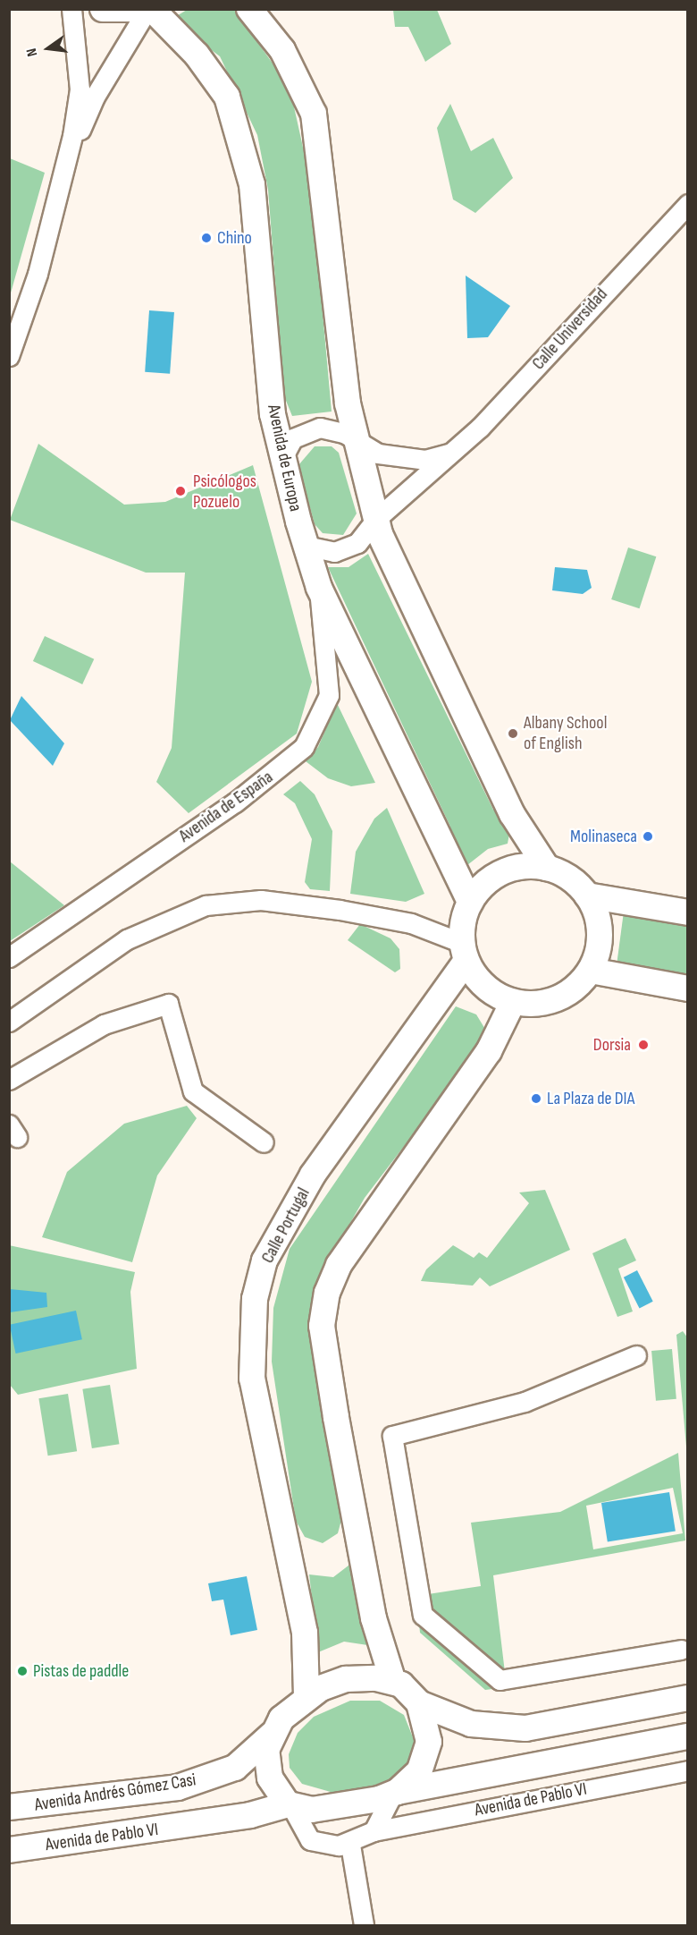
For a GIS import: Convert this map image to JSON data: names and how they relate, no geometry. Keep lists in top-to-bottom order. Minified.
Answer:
{"streets":{"street":["Calle Universidad","Avenida de Europa","Avenida de España","Calle Portugal","Avenida Andrés Gómez Casi","Avenida de Pablo VI"]},"crossings":[["Calle Universidad","Avenida de Europa"],["Avenida de Europa","Avenida de España"],["Avenida de Europa","Calle Portugal"],["Calle Portugal","Avenida Andrés Gómez Casi"],["Calle Portugal","Avenida de Pablo VI"],["Avenida Andrés Gómez Casi","Avenida de Pablo VI"]],"places":["Chino","Psicólogos Pozuelo","Albany School of English","Molinaseca","Dorsia","La Plaza de DIA","Pistas de paddle"],"north":"left"}
